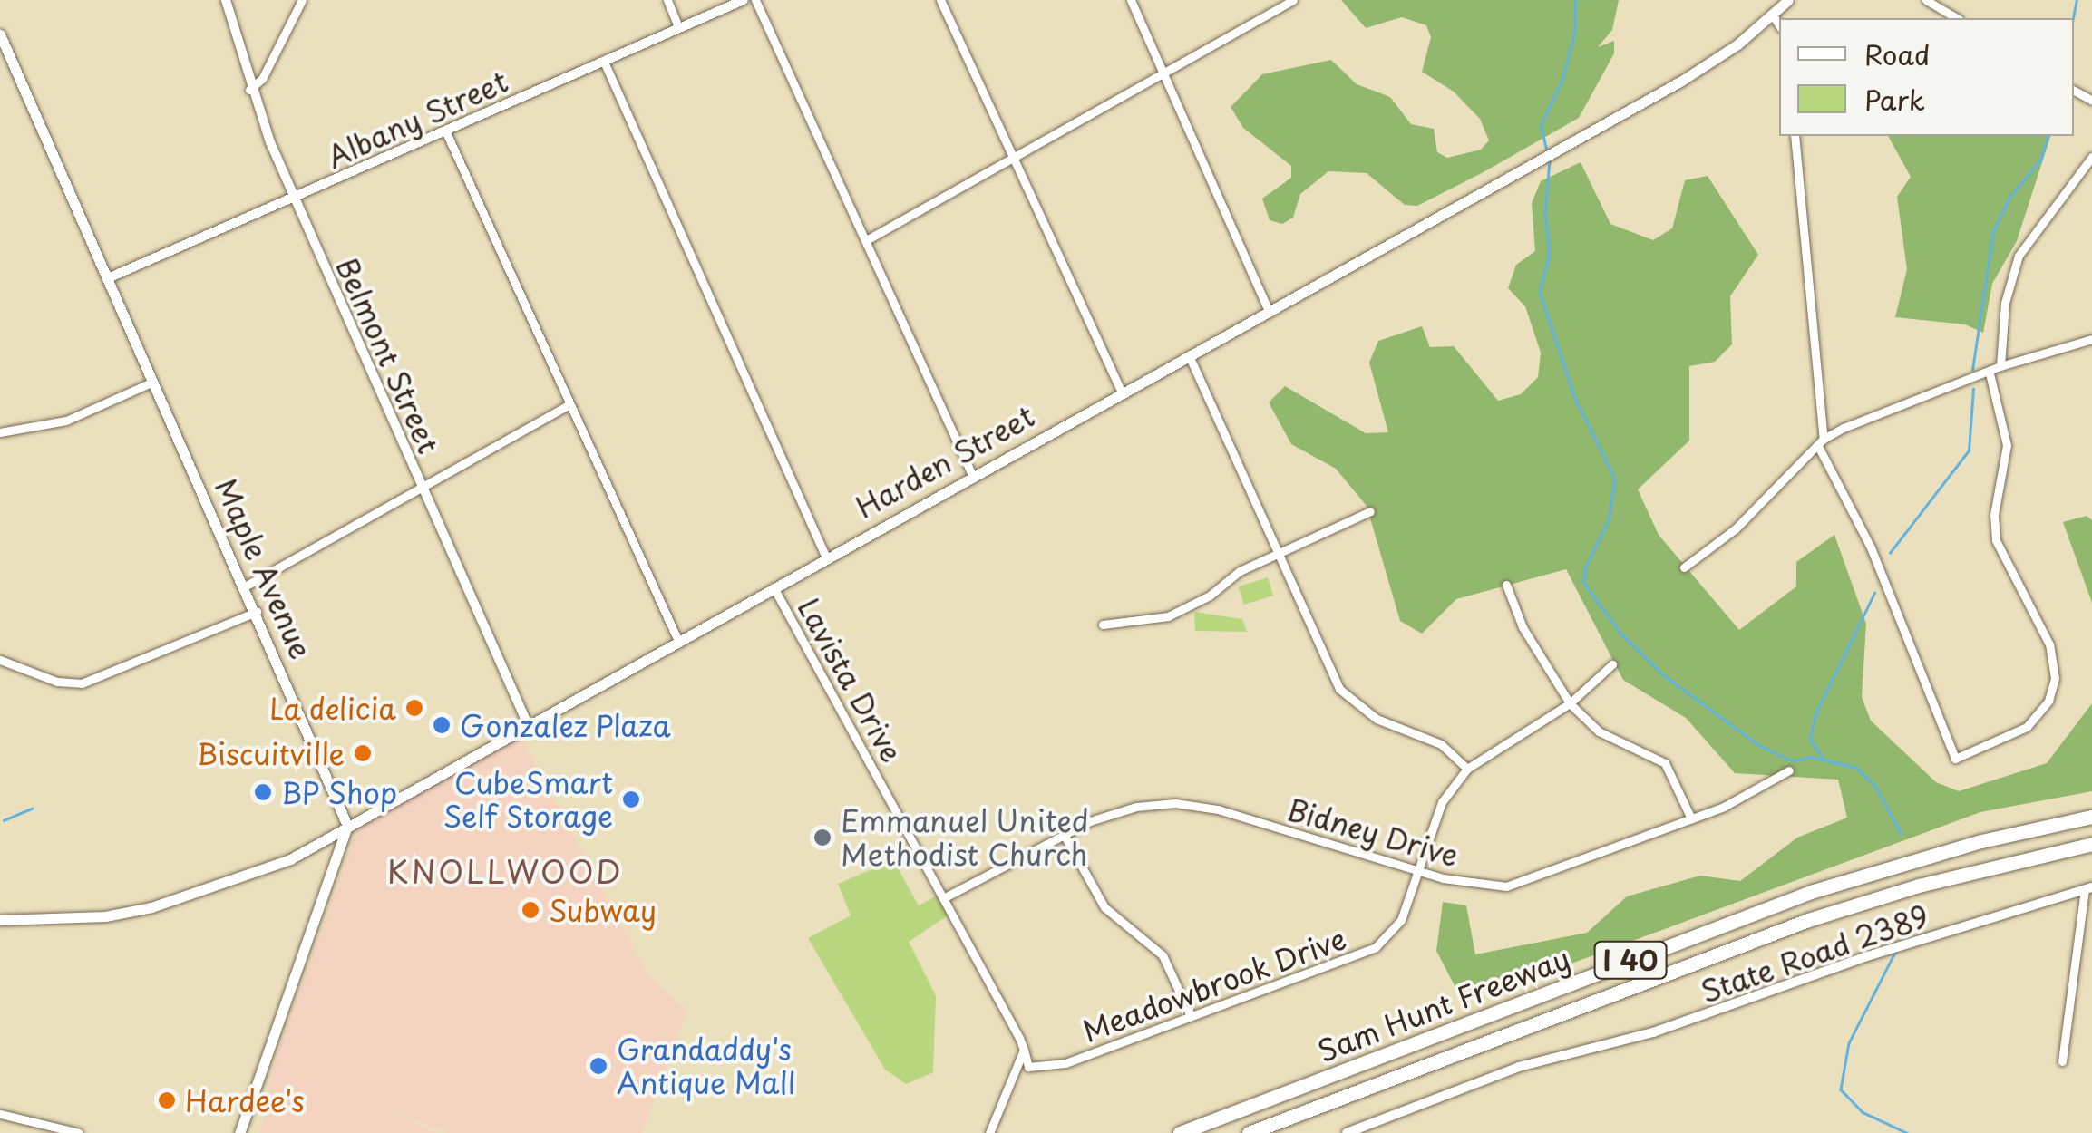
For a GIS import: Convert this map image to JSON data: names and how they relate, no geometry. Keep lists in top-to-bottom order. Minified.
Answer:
{"streets":{"highway":["I 40","Sam Hunt Freeway"],"main road":["Harden Street","Maple Avenue"],"street":["Albany Street","Belmont Street","Lavista Drive","Bidney Drive","State Road 2389","Meadowbrook Drive"]},"crossings":[["Albany Street","Belmont Street"],["Albany Street","Maple Avenue"],["Belmont Street","Harden Street"],["Harden Street","Maple Avenue"],["Harden Street","Lavista Drive"],["Lavista Drive","Bidney Drive"],["Lavista Drive","Meadowbrook Drive"],["Bidney Drive","Meadowbrook Drive"]],"districts":["KNOLLWOOD"],"places":["La delicia","Gonzalez Plaza","Biscuitville","BP Shop","CubeSmart Self Storage","Emmanuel United Methodist Church","Subway","Grandaddy's Antique Mall","Hardee's"],"legend":["Road","Park"]}
